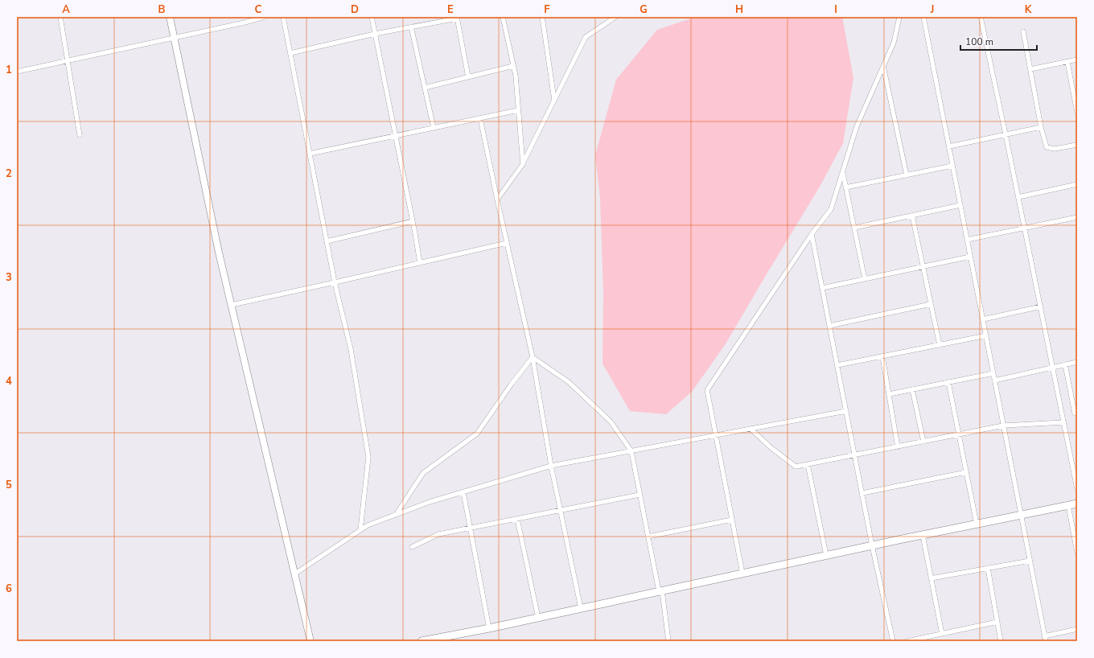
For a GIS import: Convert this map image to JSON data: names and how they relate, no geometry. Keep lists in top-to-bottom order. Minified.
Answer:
{"scale_bar":"100 m","grid":{"columns":["A","B","C","D","E","F","G","H","I","J","K"],"rows":["1","2","3","4","5","6"]}}
